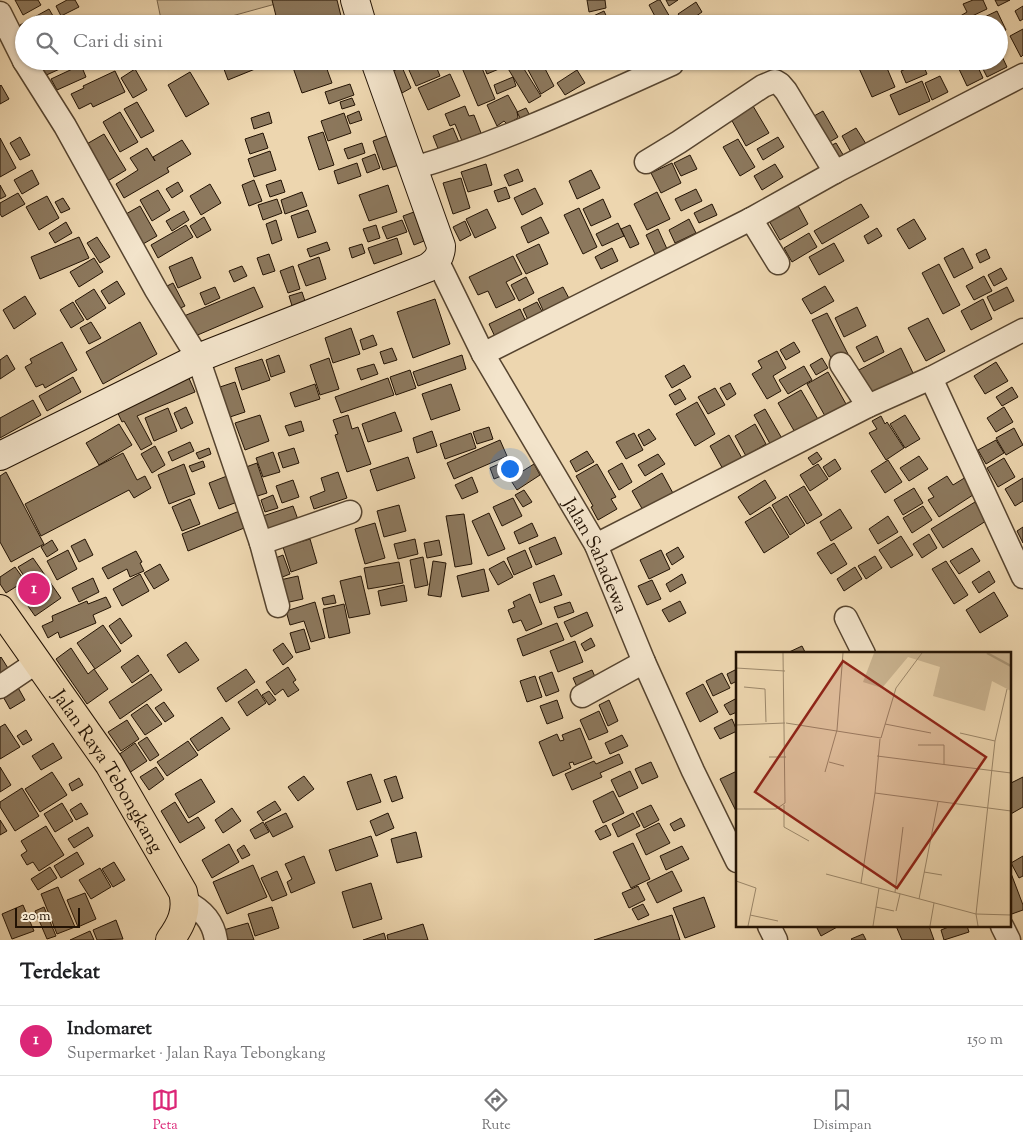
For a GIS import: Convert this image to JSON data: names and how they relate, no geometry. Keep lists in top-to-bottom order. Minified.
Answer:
{"streets":{"main road":["Jalan Raya Tebongkang"],"street":["Jalan Sahadewa"]},"scale_bar":"20 m","page":{"search":"Cari di sini","pins":"1","scale":"20 m","heading":"Terdekat","list":[{"mark":"1","name":"Indomaret","note":"Supermarket · Jalan Raya Tebongkang","value":"150 m"}],"nav":["Peta","Rute","Disimpan"]}}
